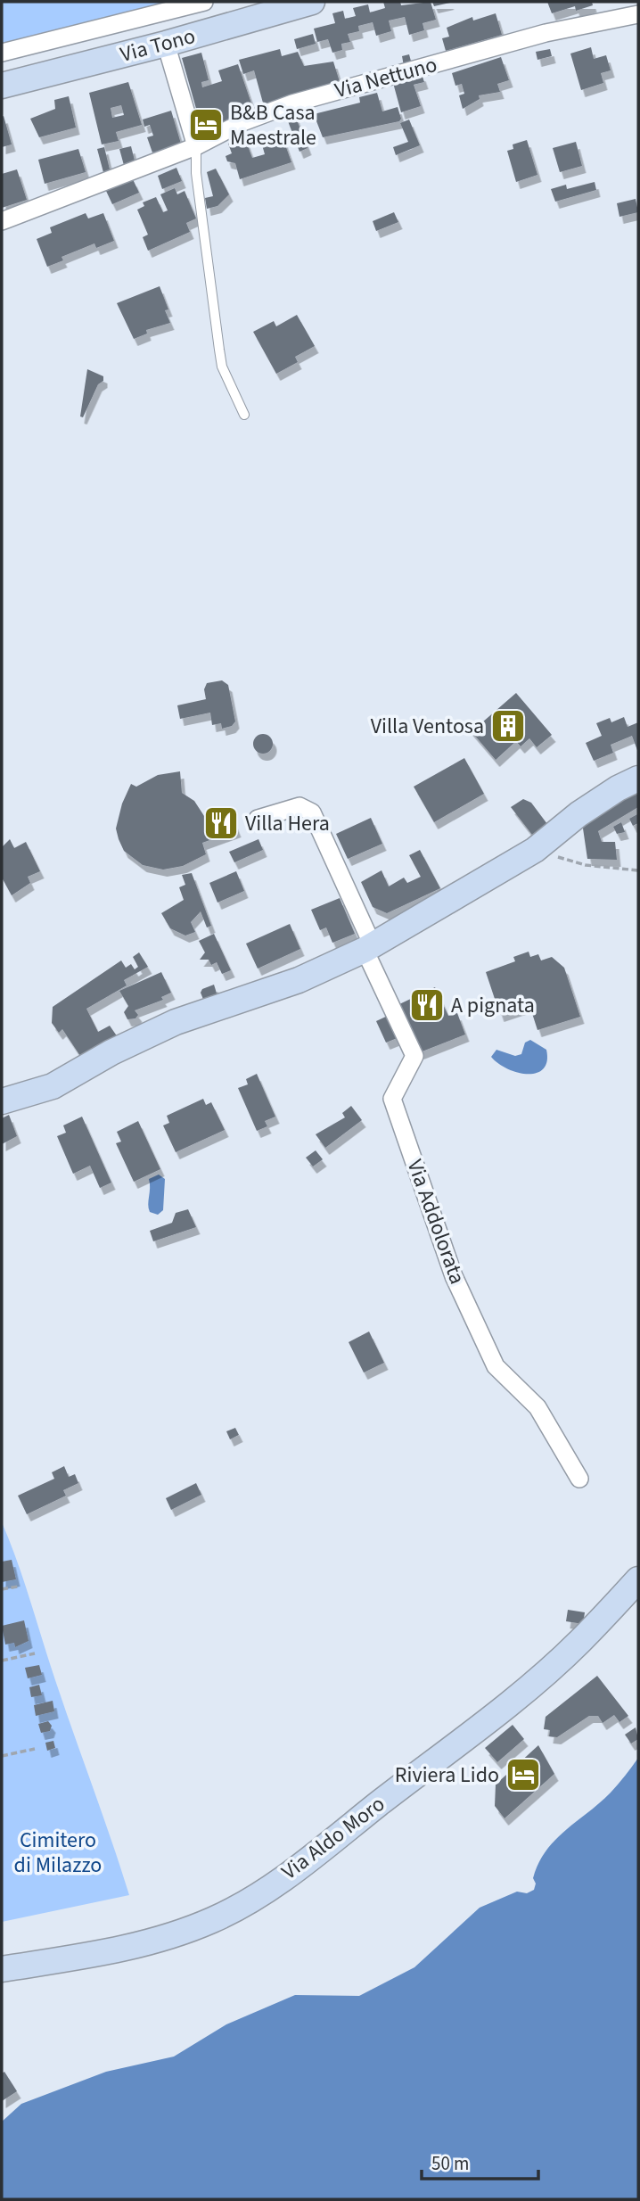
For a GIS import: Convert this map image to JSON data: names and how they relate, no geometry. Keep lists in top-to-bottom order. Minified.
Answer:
{"streets":{"street":["Via Tono","Via Nettuno","Via Addolorata","Via Aldo Moro"]},"parks":["Cimitero di Milazzo"],"places":{"hotel":["B&B Casa Maestrale","Riviera Lido"],"building":["Villa Ventosa"],"restaurant":["Villa Hera","A pignata"]},"scale_bar":"50 m"}
